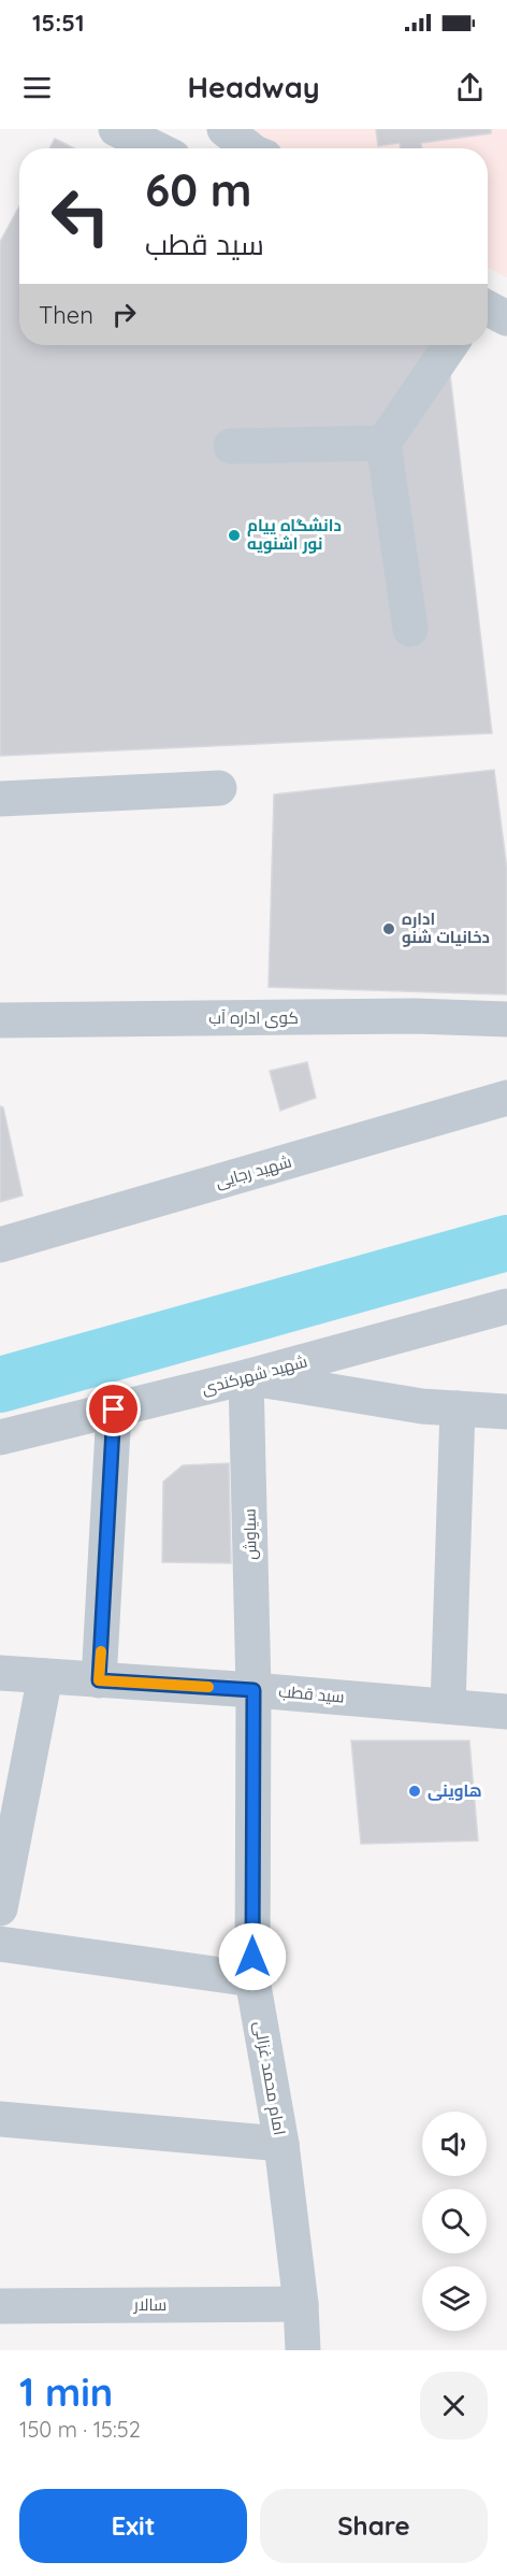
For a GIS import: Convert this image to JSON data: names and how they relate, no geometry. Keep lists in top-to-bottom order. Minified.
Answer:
{"streets":{"street":["کوی اداره آب","شهید رجایی","شهید شهرکندی","سیاوش","سید قطب","امام محمد غزالی","سالار"]},"crossings":[["شهید شهرکندی","سیاوش"],["سیاوش","سید قطب"],["سیاوش","امام محمد غزالی"],["سید قطب","امام محمد غزالی"],["امام محمد غزالی","سالار"]],"places":["دانشگاه پیام نور اشنویه","اداره دخانیات شنو","هاوینی"],"page":{"status":"15:51","header":"Headway","turn":["60 m","سید قطب"],"then":"Then","heading":["1 min","150 m · 15:52"],"buttons":["Exit","Share"]}}
